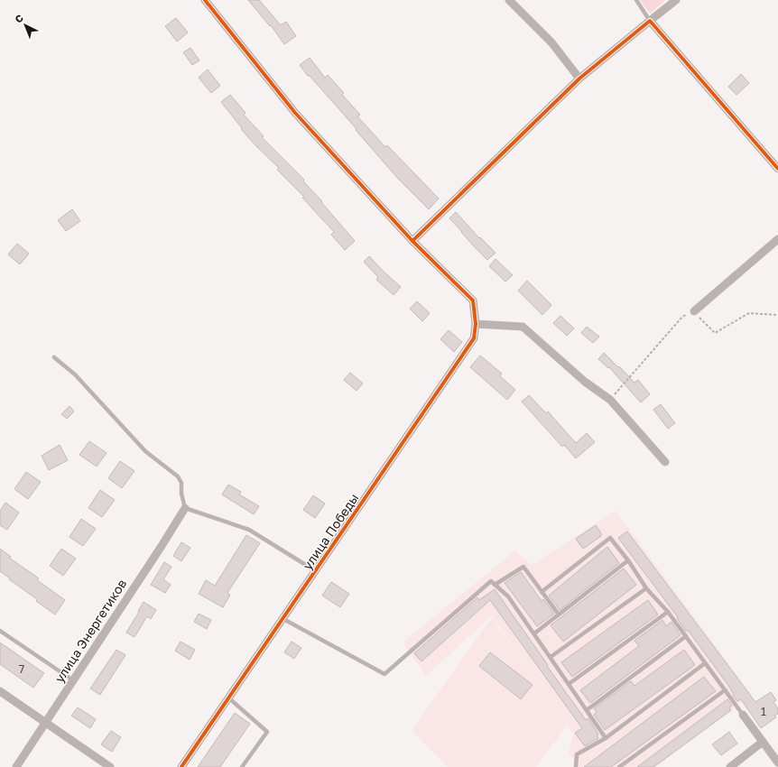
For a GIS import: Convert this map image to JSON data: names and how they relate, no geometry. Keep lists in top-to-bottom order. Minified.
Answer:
{"streets":{"street":["улица Победы","улица Энергетиков"]},"house_numbers":["7","1"],"north":"top left"}
